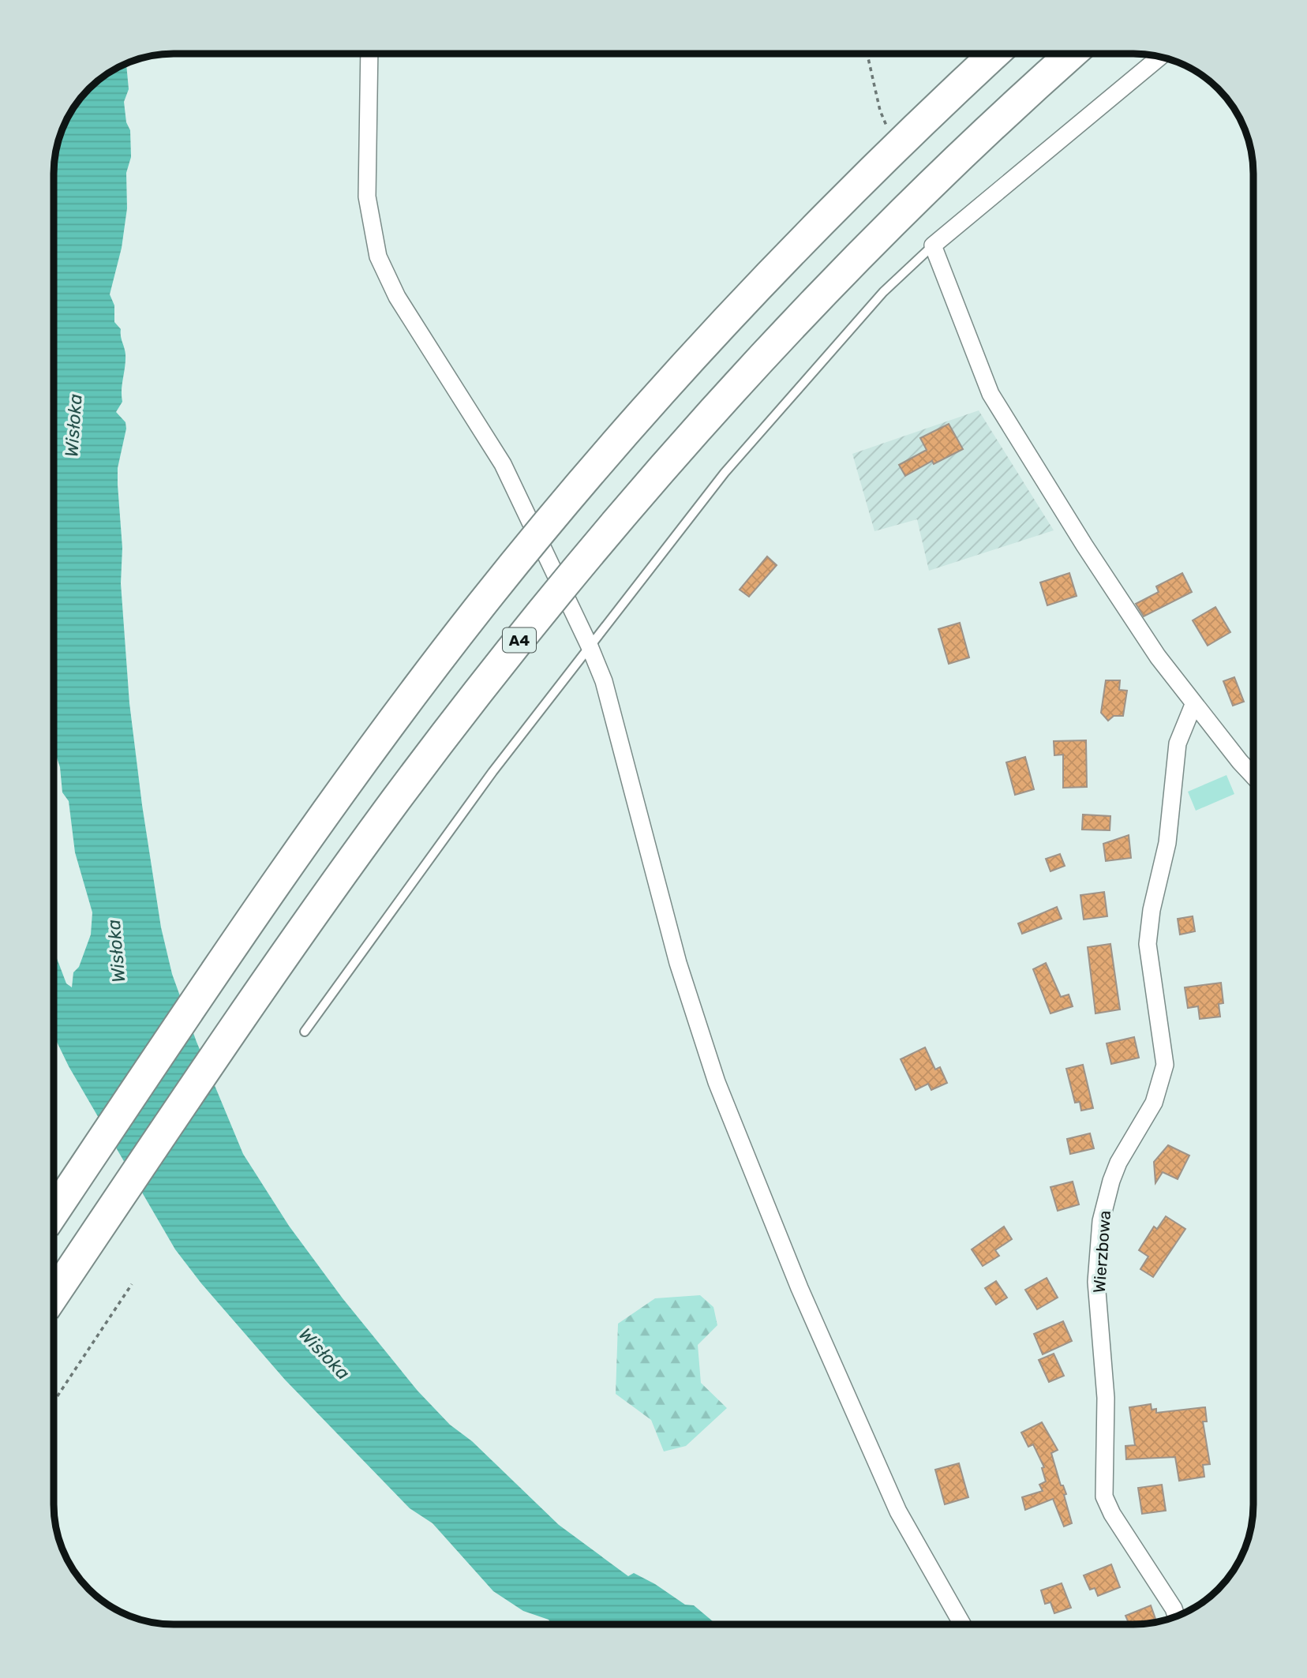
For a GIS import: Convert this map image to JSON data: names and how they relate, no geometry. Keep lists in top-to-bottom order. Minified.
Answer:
{"streets":{"highway":["A4"],"street":["Wierzbowa"]},"water":["Wisłoka"]}
